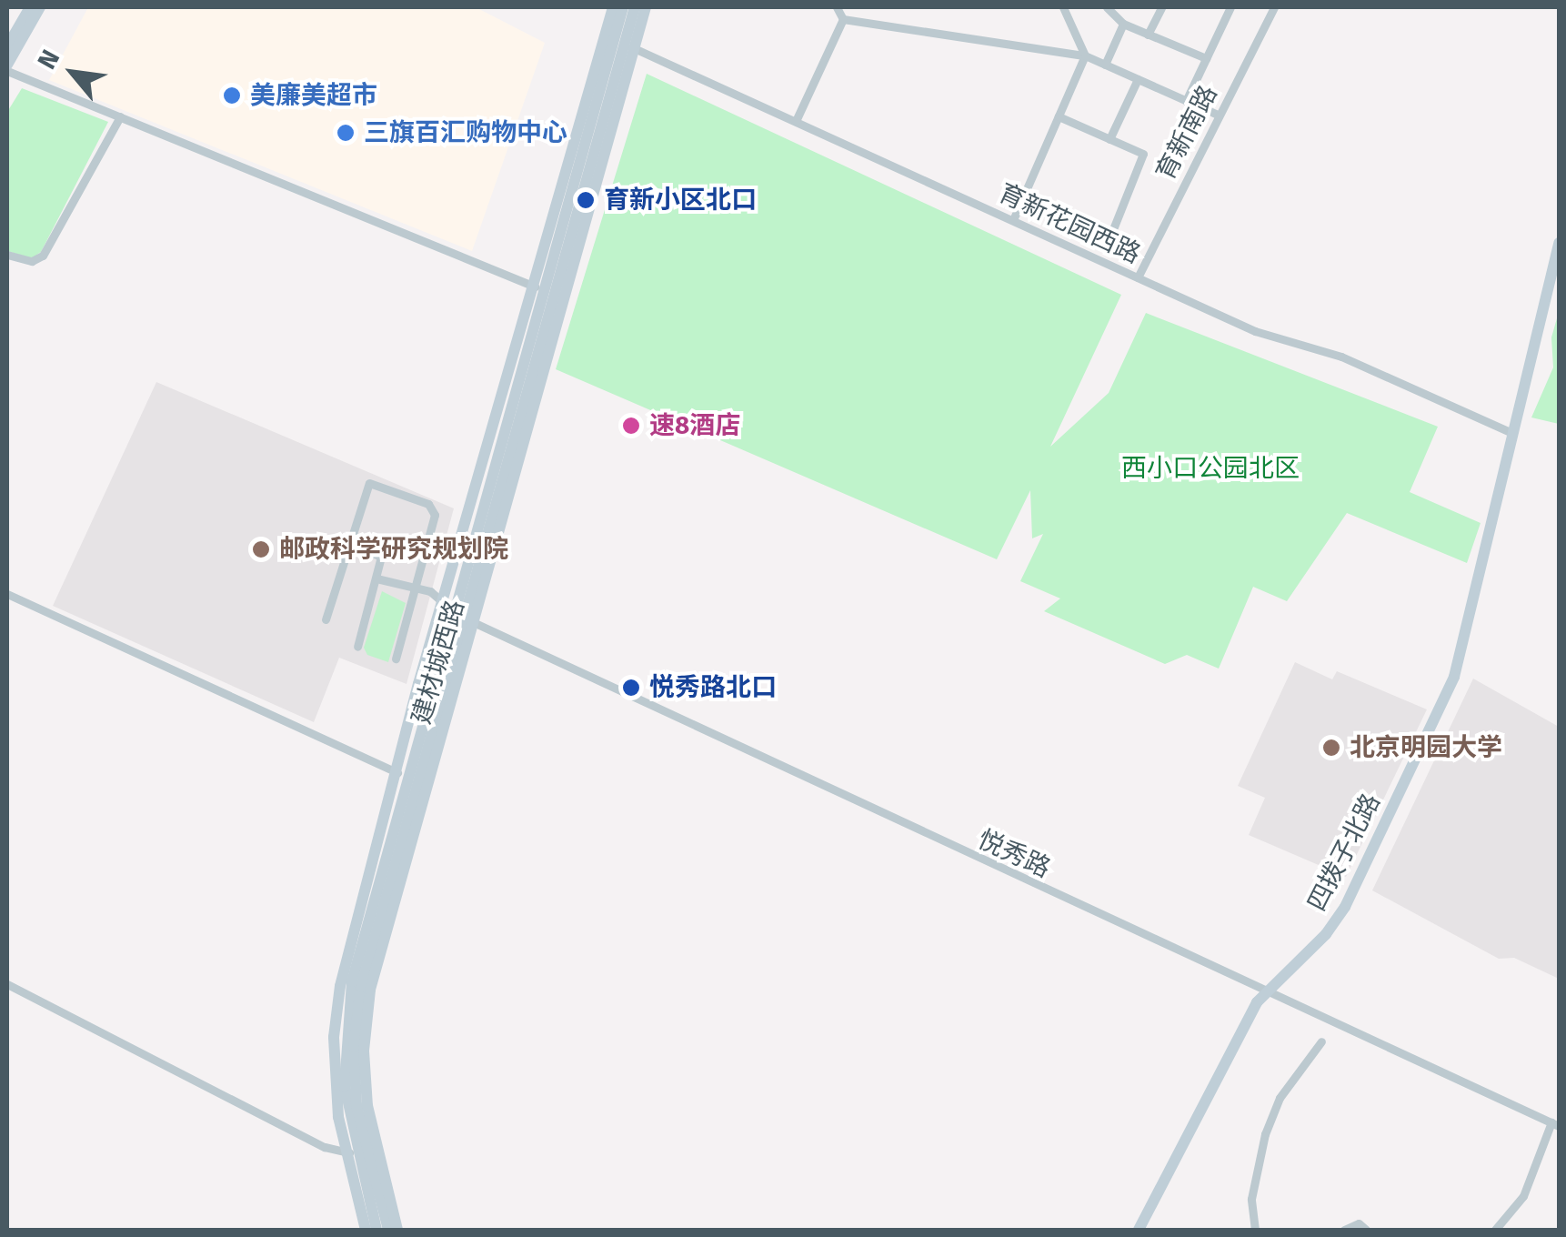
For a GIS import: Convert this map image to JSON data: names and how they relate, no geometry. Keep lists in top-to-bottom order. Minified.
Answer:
{"streets":{"street":["育新南路","育新花园西路","建材城西路","四拨子北路","悦秀路"]},"crossings":[["育新南路","育新花园西路"],["育新花园西路","建材城西路"],["育新花园西路","四拨子北路"],["建材城西路","悦秀路"],["四拨子北路","悦秀路"]],"parks":["西小口公园北区"],"places":["美廉美超市","三旗百汇购物中心","育新小区北口","速8酒店","邮政科学研究规划院","悦秀路北口","北京明园大学"],"north":"top left"}
